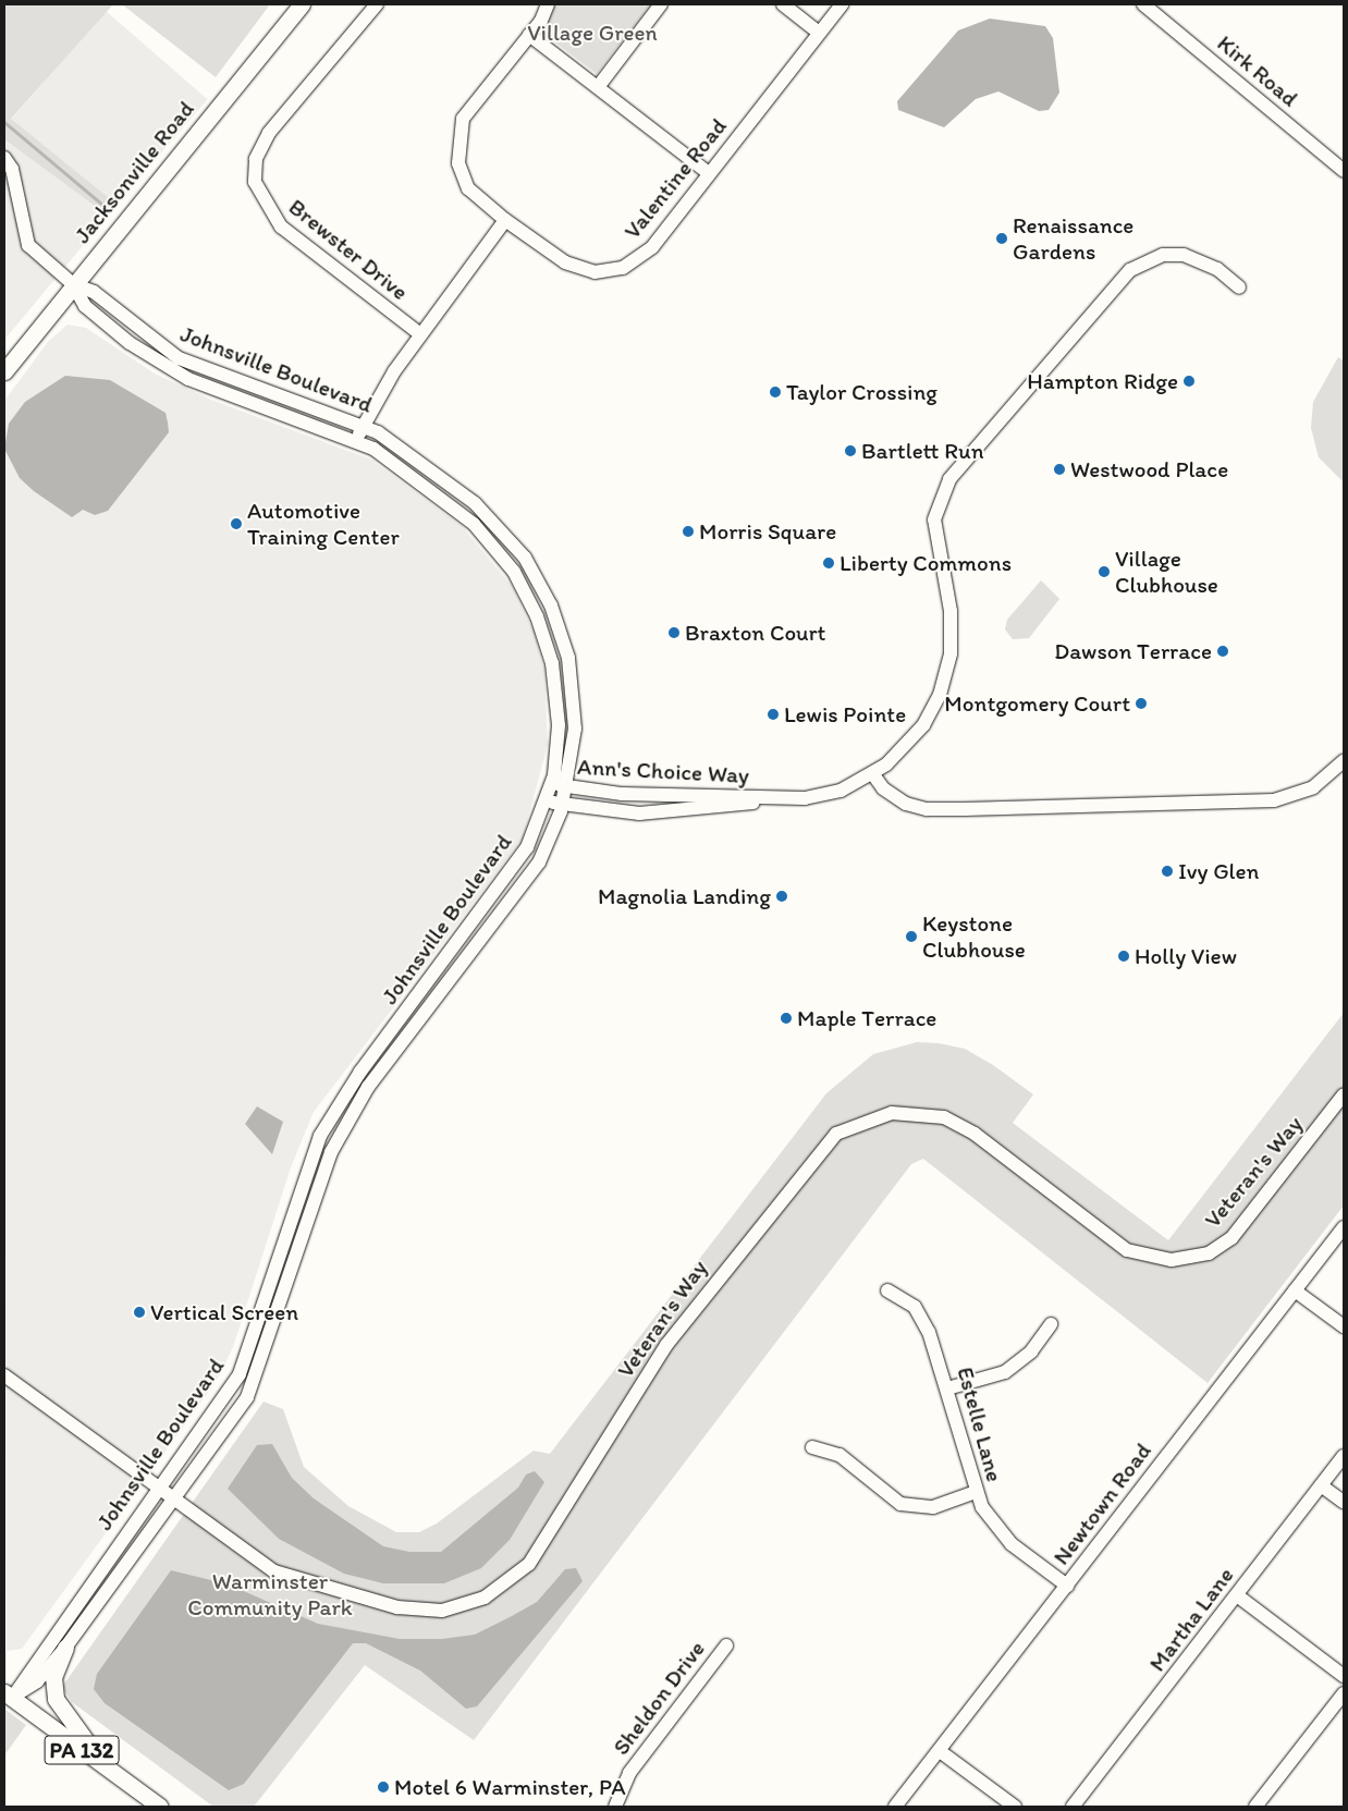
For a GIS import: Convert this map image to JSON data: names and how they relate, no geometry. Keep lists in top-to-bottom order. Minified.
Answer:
{"streets":{"main road":["Jacksonville Road","PA 132"],"street":["Kirk Road","Valentine Road","Brewster Drive","Johnsville Boulevard","Ann's Choice Way","Veteran's Way","Estelle Lane","Newtown Road","Martha Lane","Sheldon Drive"]},"crossings":[["Jacksonville Road","Johnsville Boulevard"],["Johnsville Boulevard","Ann's Choice Way"],["Johnsville Boulevard","Veteran's Way"],["Johnsville Boulevard","PA 132"],["Estelle Lane","Newtown Road"]],"parks":["Village Green","Warminster Community Park"],"places":["Renaissance Gardens","Hampton Ridge","Taylor Crossing","Bartlett Run","Westwood Place","Automotive Training Center","Morris Square","Liberty Commons","Village Clubhouse","Braxton Court","Dawson Terrace","Montgomery Court","Lewis Pointe","Ivy Glen","Magnolia Landing","Keystone Clubhouse","Holly View","Maple Terrace","Vertical Screen","Motel 6 Warminster, PA"]}
